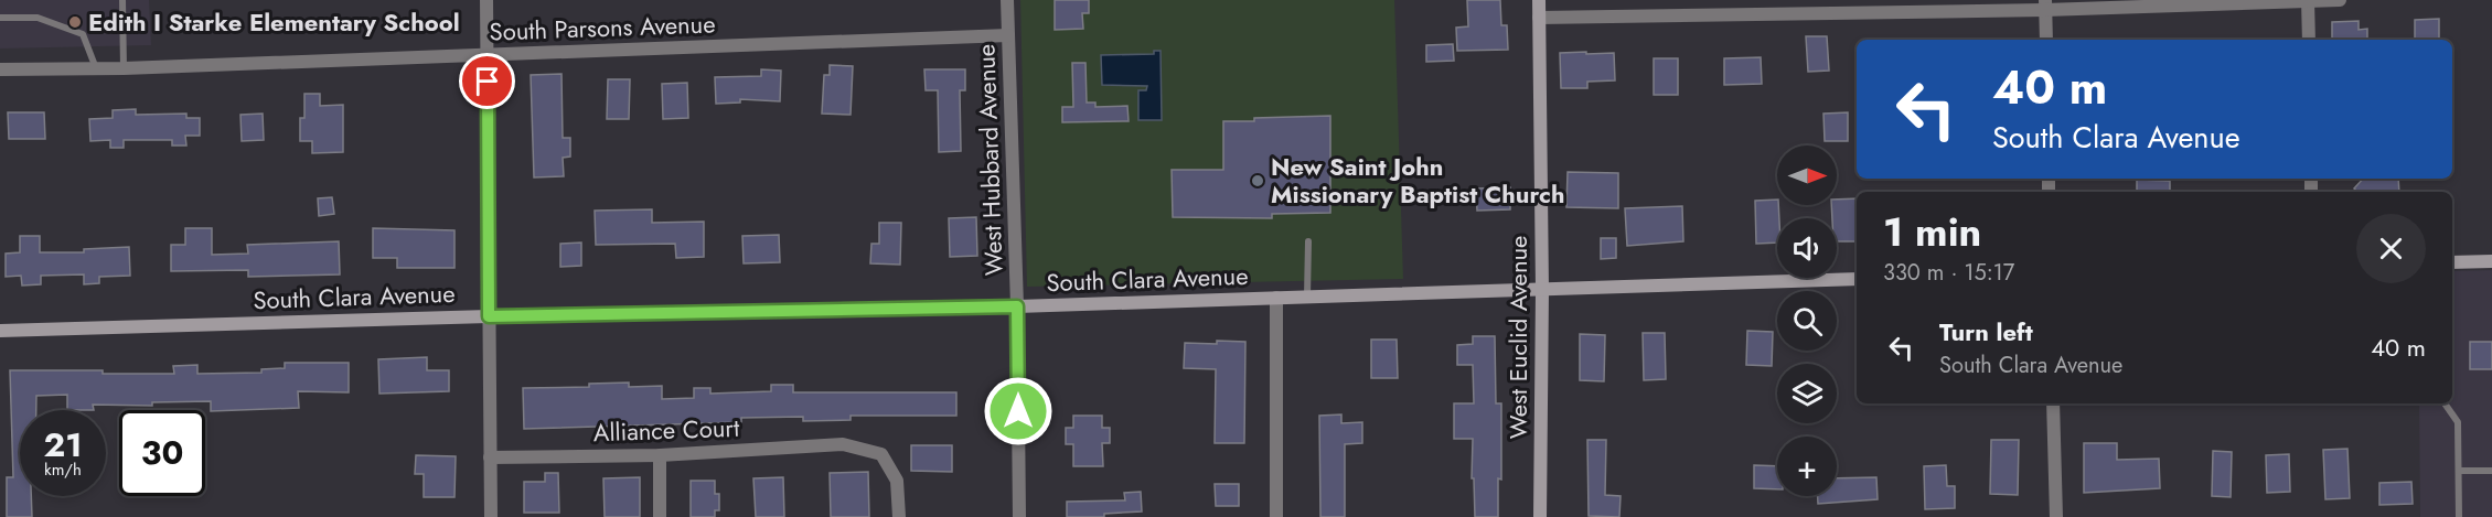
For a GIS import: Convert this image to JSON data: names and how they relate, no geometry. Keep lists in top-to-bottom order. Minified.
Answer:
{"streets":{"street":["South Parsons Avenue","West Hubbard Avenue","South Clara Avenue","West Euclid Avenue","Alliance Court"]},"crossings":[["South Parsons Avenue","West Hubbard Avenue"],["West Hubbard Avenue","South Clara Avenue"],["South Clara Avenue","West Euclid Avenue"]],"places":["Edith I Starke Elementary School","New Saint John Missionary Baptist Church"],"north":"right","page":{"turn":["40 m","South Clara Avenue"],"map_buttons":"+","heading":["1 min","330 m · 15:17"],"list":[{"name":"Turn left","note":"South Clara Avenue","value":"40 m"}],"speed":"21 km/h","limit":"30"}}
